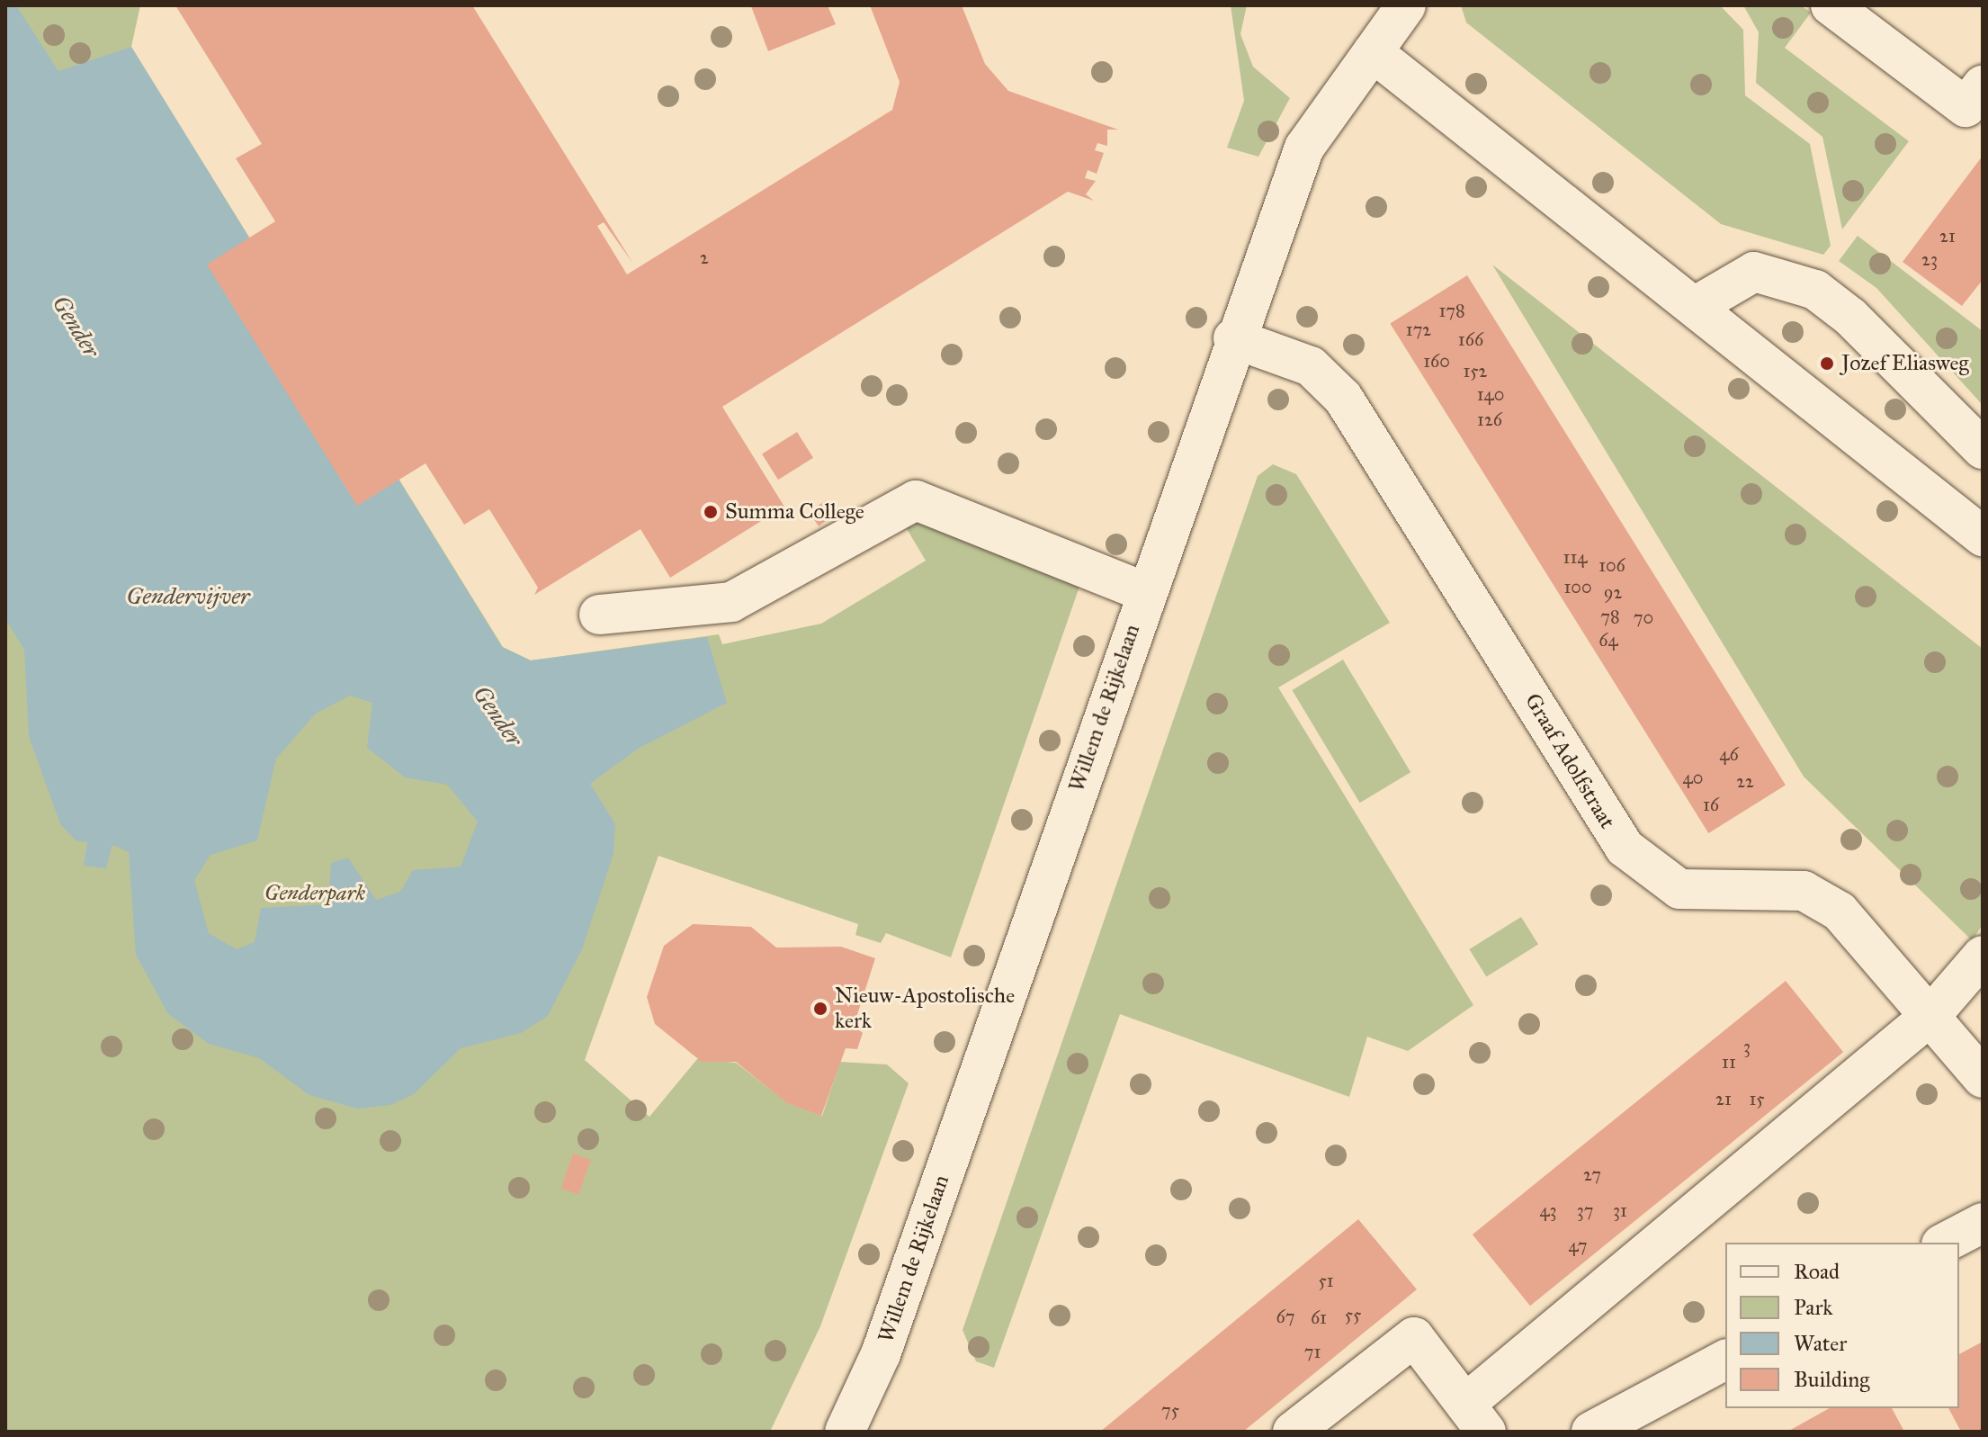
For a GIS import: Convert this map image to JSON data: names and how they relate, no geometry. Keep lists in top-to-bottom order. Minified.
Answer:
{"streets":{"street":["Willem de Rijkelaan","Graaf Adolfstraat"]},"crossings":[["Willem de Rijkelaan","Graaf Adolfstraat"]],"water":["Gender","Gendervijver"],"parks":["Genderpark"],"places":["Jozef Eliasweg","Summa College","Nieuw-Apostolische kerk"],"house_numbers":["21","2","23","178","172","166","160","152","140","126","114","106","100","92","78","70","64","46","40","22","16","3","11","21","15","27","43","37","31","47","51","55","67","61","71","75"],"legend":["Road","Park","Water","Building"]}
